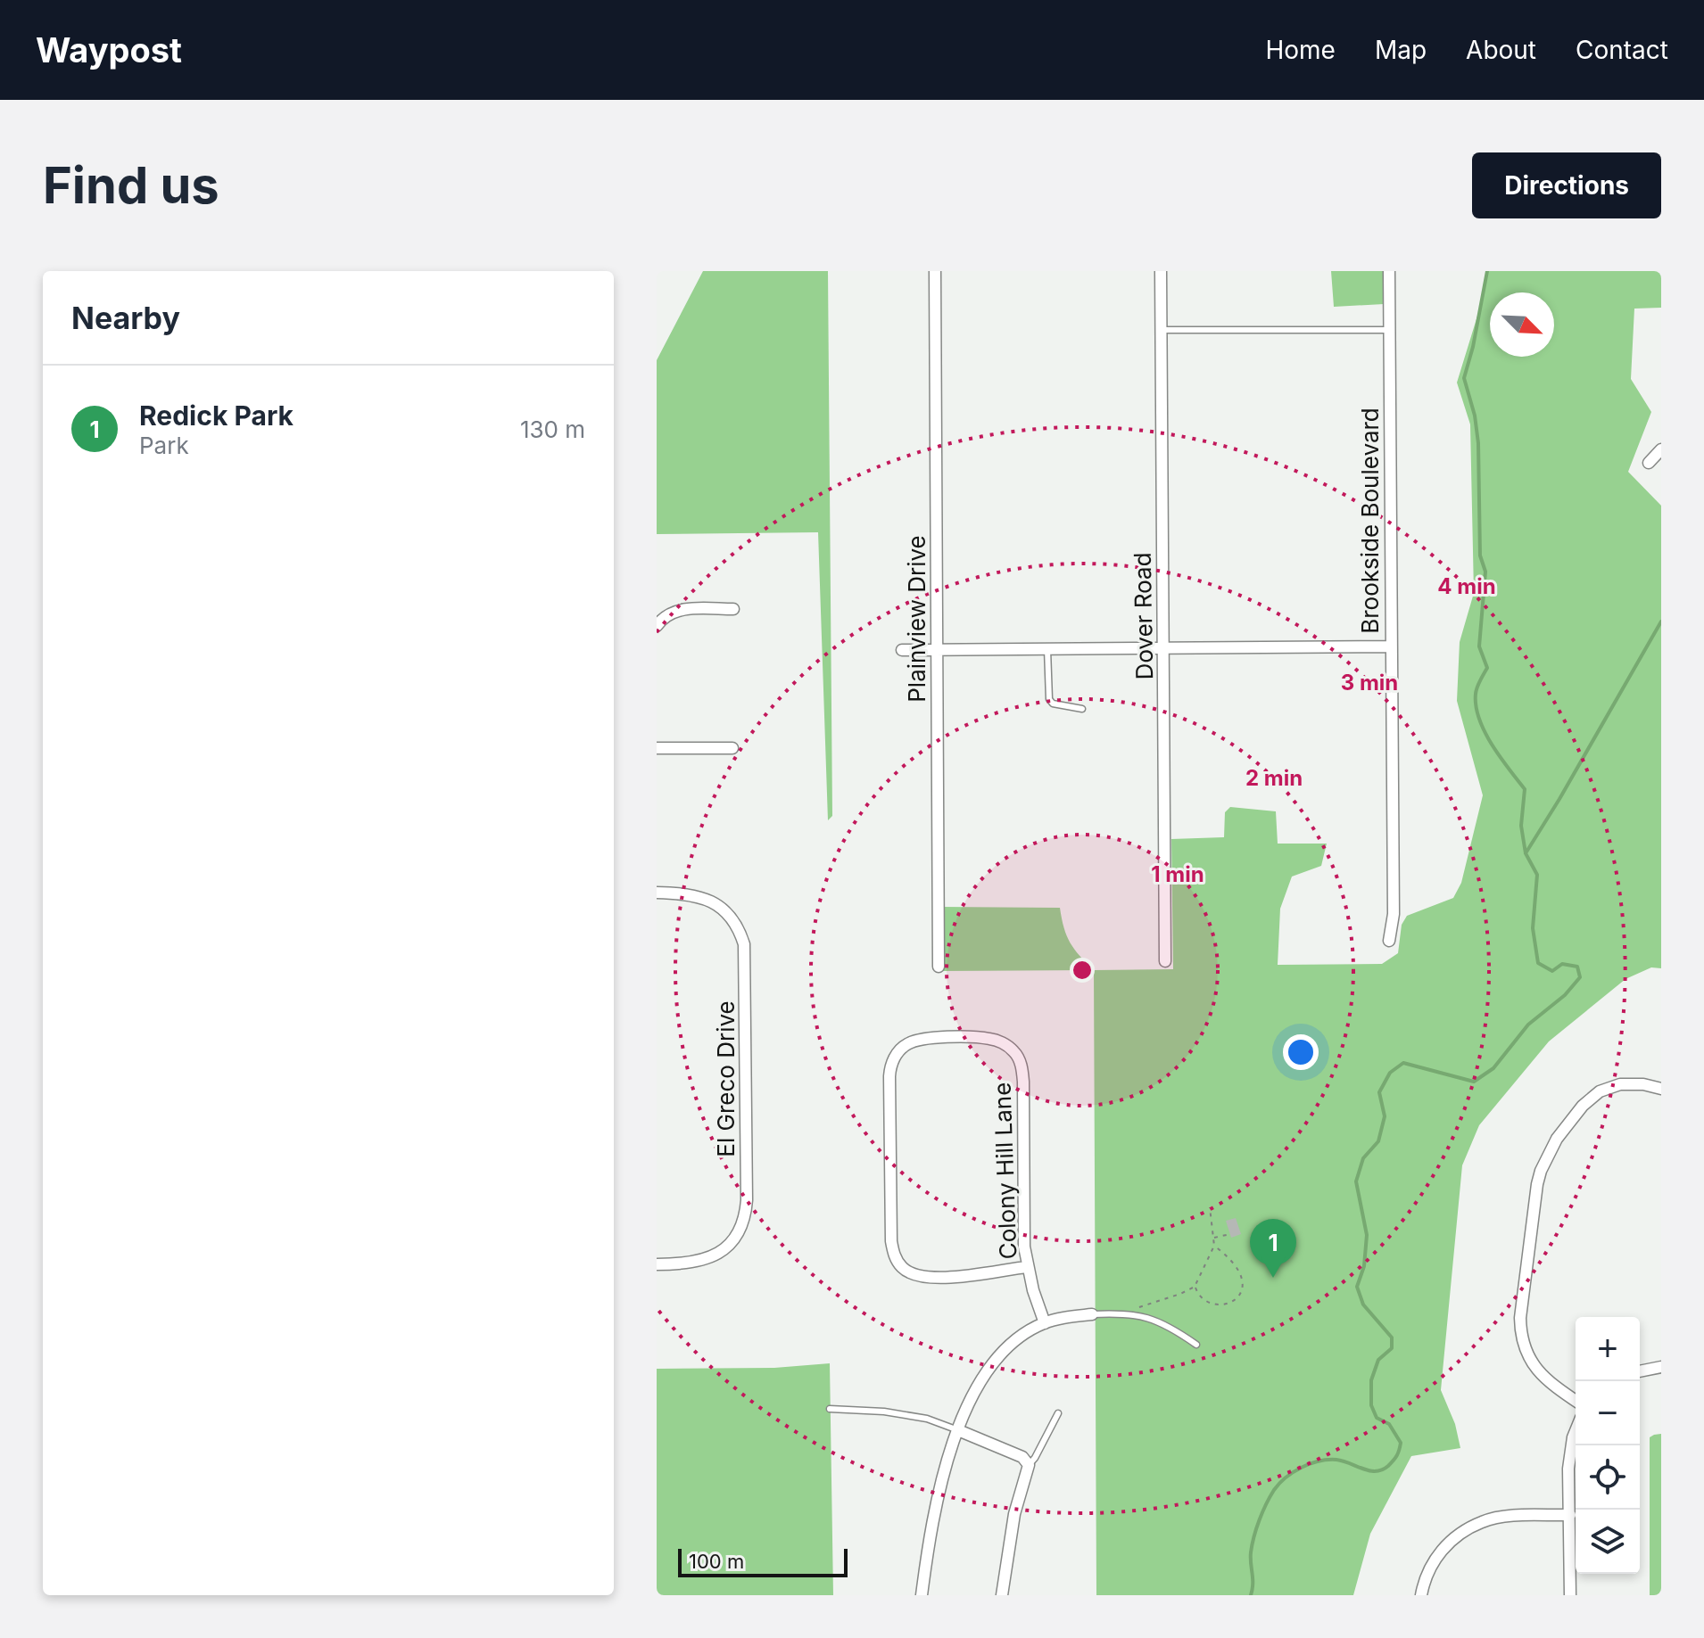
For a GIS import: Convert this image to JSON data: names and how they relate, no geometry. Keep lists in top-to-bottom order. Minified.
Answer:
{"streets":{"street":["Brookside Boulevard","Dover Road","Plainview Drive","El Greco Drive","Colony Hill Lane"]},"scale_bar":"100 m","north":"bottom right","page":{"header":"Waypost","nav":["Home","Map","About","Contact"],"buttons":"Directions","title":"Find us","heading":"Nearby","list":[{"mark":"1","name":"Redick Park","note":"Park","value":"130 m"}],"pins":"1","map_buttons":["+","−"],"scale":"100 m"},"rings":["4 min","3 min","2 min","1 min"]}
